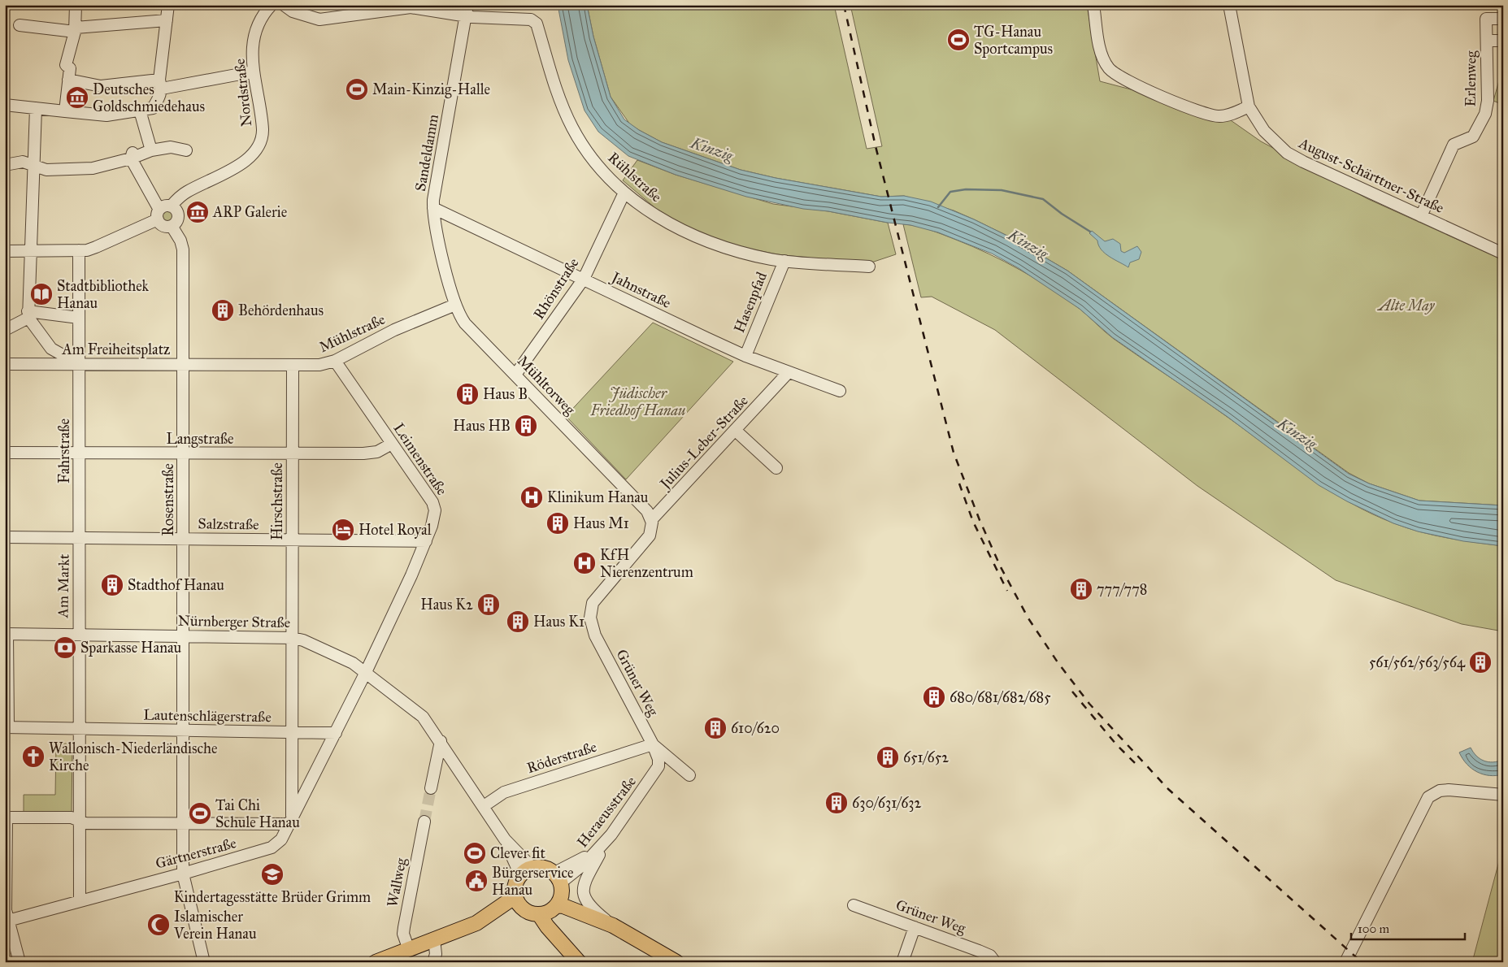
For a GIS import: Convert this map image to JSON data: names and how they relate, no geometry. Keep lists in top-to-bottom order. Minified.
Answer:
{"streets":{"street":["Erlenweg","Nordstraße","Sandeldamm","August-Schärttner-Straße","Rühlstraße","Rhönstraße","Jahnstraße","Hasenpfad","Mühlstraße","Am Freiheitsplatz","Mühltorweg","Langstraße","Julius-Leber-Straße","Fahrstraße","Leimenstraße","Rosenstraße","Hirschstraße","Salzstraße","Am Markt","Nürnberger Straße","Grüner Weg","Lautenschlägerstraße","Röderstraße","Heraeusstraße","Gärtnerstraße","Wallweg"]},"crossings":[["Erlenweg","August-Schärttner-Straße"],["Nordstraße","Am Freiheitsplatz"],["Sandeldamm","Rühlstraße"],["Sandeldamm","Jahnstraße"],["Sandeldamm","Mühlstraße"],["Sandeldamm","Mühltorweg"],["Rühlstraße","Rhönstraße"],["Rühlstraße","Hasenpfad"],["Rhönstraße","Jahnstraße"],["Rhönstraße","Mühltorweg"],["Jahnstraße","Hasenpfad"],["Jahnstraße","Julius-Leber-Straße"],["Mühlstraße","Am Freiheitsplatz"],["Mühlstraße","Mühltorweg"],["Mühlstraße","Leimenstraße"],["Mühlstraße","Rosenstraße"],["Mühlstraße","Hirschstraße"],["Am Freiheitsplatz","Fahrstraße"],["Am Freiheitsplatz","Rosenstraße"],["Mühltorweg","Julius-Leber-Straße"],["Langstraße","Fahrstraße"],["Langstraße","Leimenstraße"],["Langstraße","Rosenstraße"],["Langstraße","Hirschstraße"],["Julius-Leber-Straße","Grüner Weg"],["Fahrstraße","Salzstraße"],["Fahrstraße","Am Markt"],["Leimenstraße","Salzstraße"],["Leimenstraße","Nürnberger Straße"],["Leimenstraße","Gärtnerstraße"],["Rosenstraße","Salzstraße"],["Rosenstraße","Nürnberger Straße"],["Rosenstraße","Lautenschlägerstraße"],["Rosenstraße","Gärtnerstraße"],["Hirschstraße","Salzstraße"],["Hirschstraße","Nürnberger Straße"],["Hirschstraße","Lautenschlägerstraße"],["Hirschstraße","Gärtnerstraße"],["Salzstraße","Am Markt"],["Am Markt","Nürnberger Straße"],["Nürnberger Straße","Röderstraße"],["Nürnberger Straße","Heraeusstraße"],["Nürnberger Straße","Gärtnerstraße"],["Grüner Weg","Röderstraße"],["Grüner Weg","Heraeusstraße"],["Lautenschlägerstraße","Gärtnerstraße"]],"water":["Kinzig"],"parks":["Alte May","Jüdischer Friedhof Hanau"],"places":{"sports":["TG-Hanau Sportcampus","Main-Kinzig-Halle","Tai Chi Schule Hanau","Clever fit"],"museum":["Deutsches Goldschmiedehaus","ARP Galerie"],"library":["Stadtbibliothek Hanau"],"building":["Behördenhaus","Haus B","Haus HB","Haus M1","Stadthof Hanau","777/778","Haus K2","Haus K1","561/562/563/564","680/681/682/685","610/620","651/652","630/631/632"],"hospital":["Klinikum Hanau","KfH Nierenzentrum"],"hotel":["Hotel Royal"],"bank":["Sparkasse Hanau"],"church":["Wallonisch-Niederländische Kirche"],"school or university":["Kindertagesstätte Brüder Grimm"],"public building":["Bürgerservice Hanau"],"mosque":["Islamischer Verein Hanau"]},"scale_bar":"100 m"}
